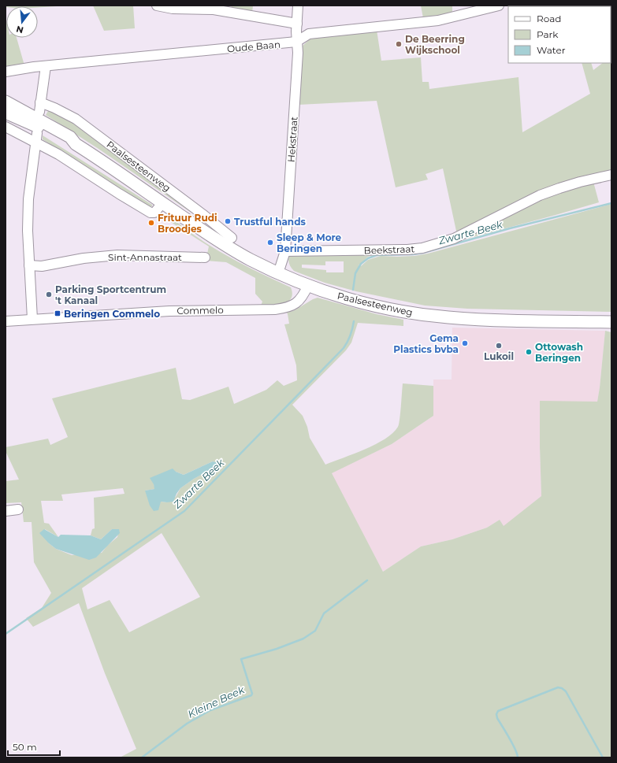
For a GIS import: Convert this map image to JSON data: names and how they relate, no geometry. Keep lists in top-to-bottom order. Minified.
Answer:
{"streets":{"main road":["Paalsesteenweg"],"street":["Oude Baan","Hekstraat","Beekstraat","Sint-Annastraat","Commelo"]},"crossings":[["Oude Baan","Hekstraat"],["Hekstraat","Paalsesteenweg"],["Hekstraat","Beekstraat"],["Paalsesteenweg","Commelo"]],"water":["Zwarte Beek","Kleine Beek"],"places":{"other":["De Beerring Wijkschool","Trustful hands","Frituur Rudi Broodjes","Sleep & More Beringen","Parking Sportcentrum 't Kanaal","Gema Plastics bvba","Lukoil","Ottowash Beringen"],"transit":["Beringen Commelo"]},"legend":["Road","Park","Water"],"scale_bar":"50 m","north":"bottom"}
